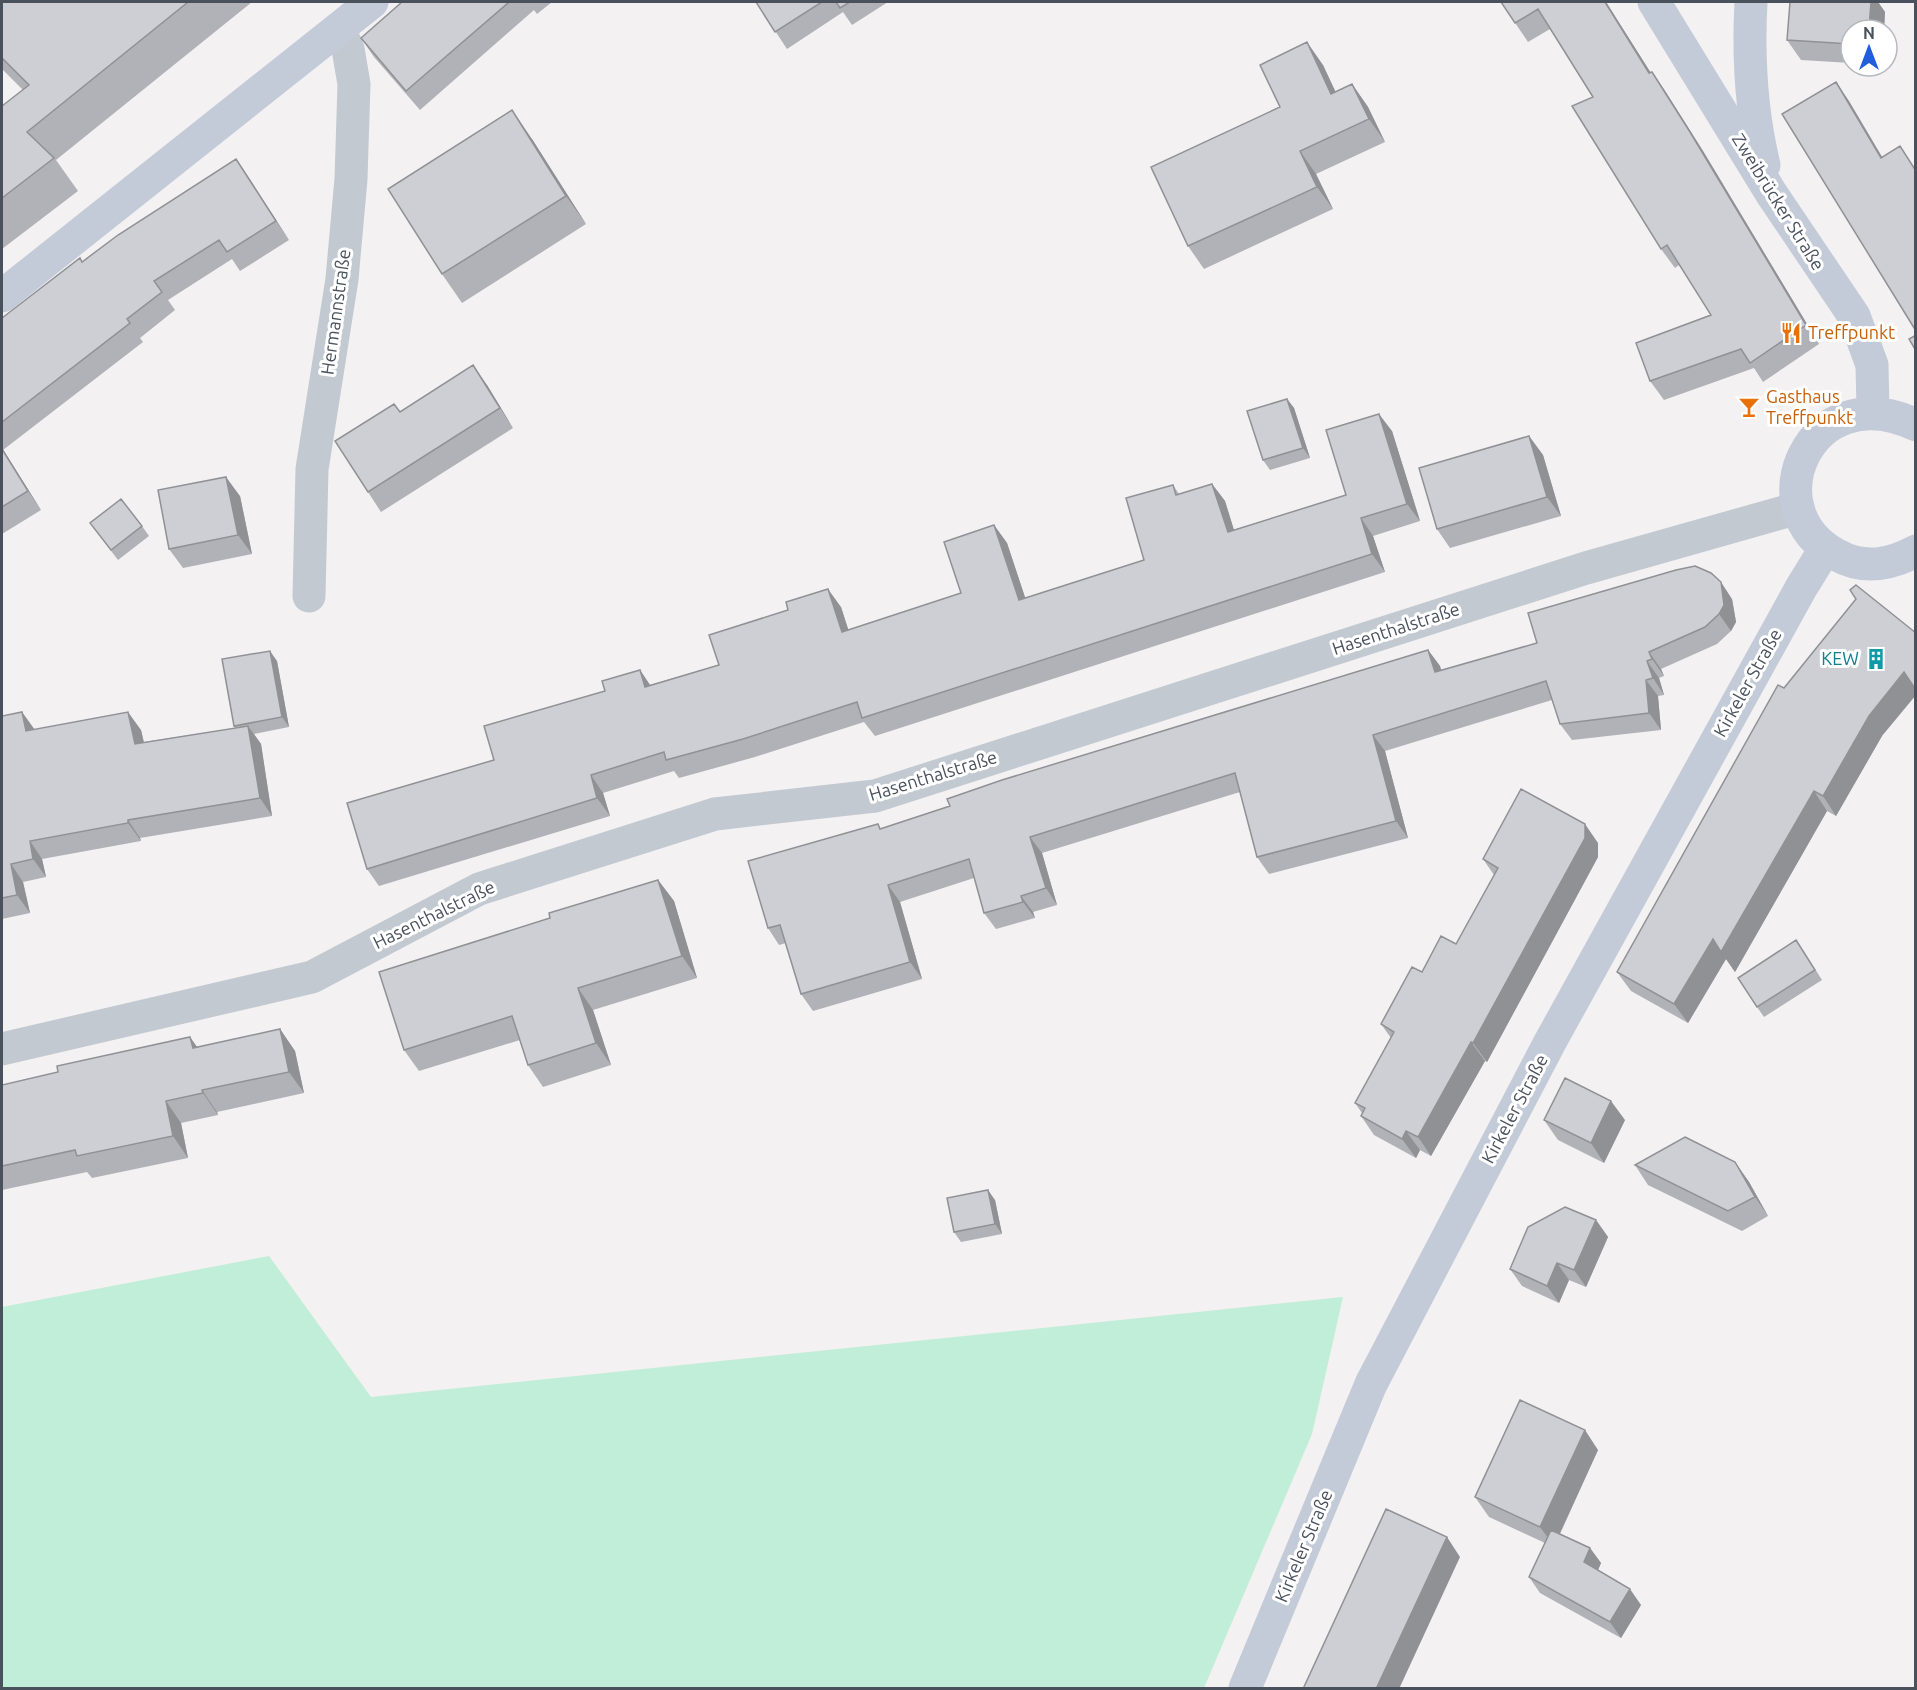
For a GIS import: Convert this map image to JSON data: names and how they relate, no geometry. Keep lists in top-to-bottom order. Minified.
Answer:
{"streets":{"main road":["Zweibrücker Straße","Kirkeler Straße"],"street":["Hermannstraße","Hasenthalstraße"]},"places":{"restaurant":["Treffpunkt"],"bar":["Gasthaus Treffpunkt"],"building":["KEW"]},"north":"top"}
